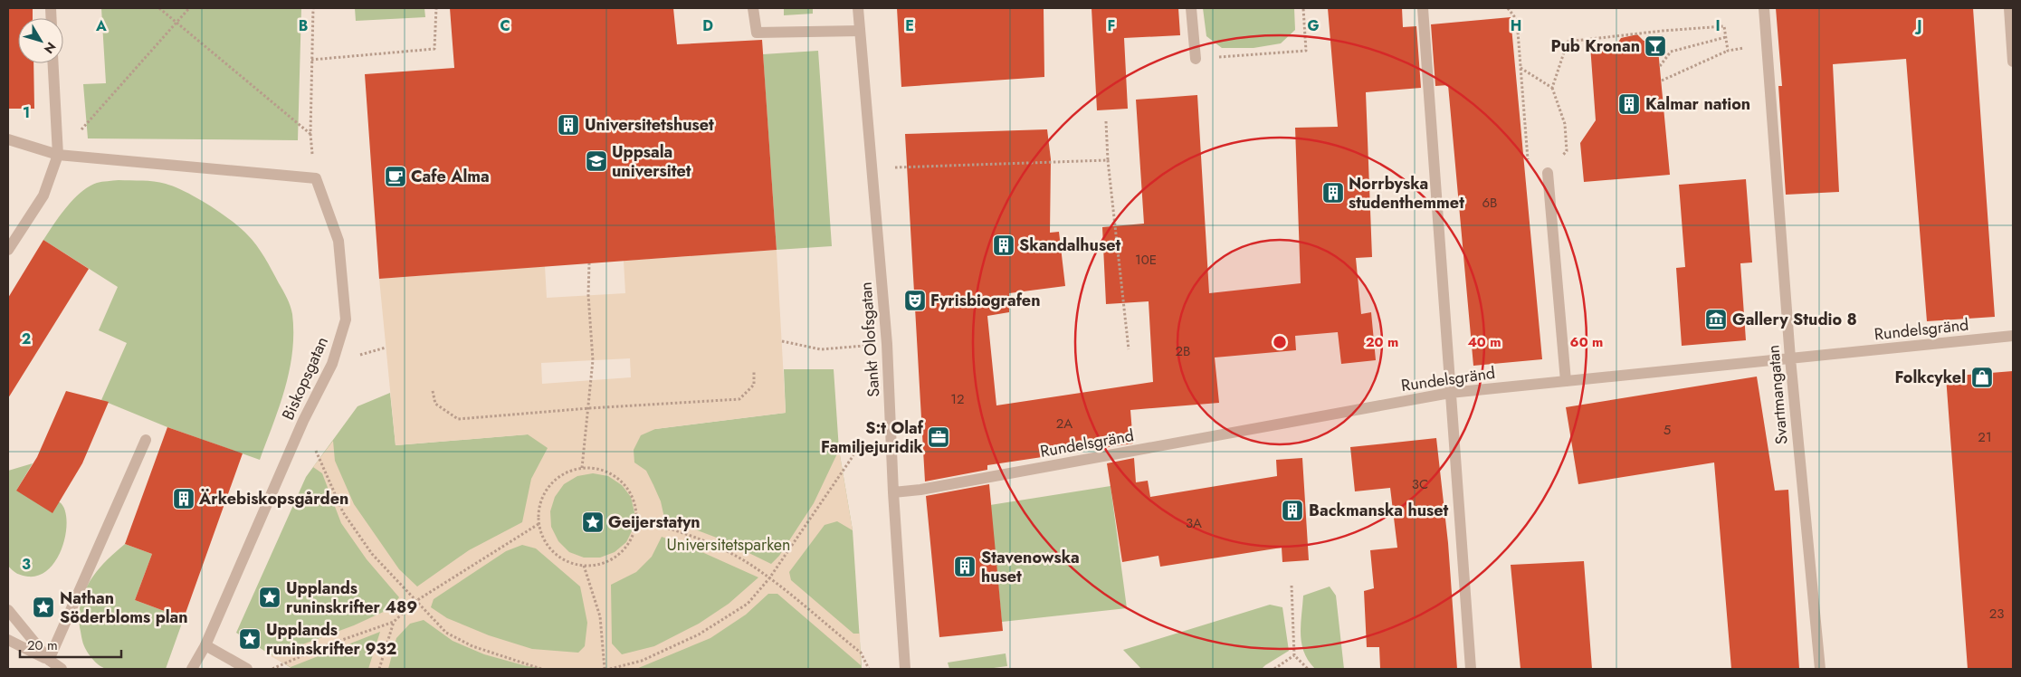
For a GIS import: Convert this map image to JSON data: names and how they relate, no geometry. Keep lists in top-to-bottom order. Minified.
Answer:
{"streets":{"street":["Rundelsgränd","Sankt Olofsgatan","Biskopsgatan","Svartmangatan"]},"crossings":[["Rundelsgränd","Sankt Olofsgatan"],["Rundelsgränd","Svartmangatan"]],"parks":["Universitetsparken"],"places":{"bar":["Pub Kronan"],"building":["Kalmar nation","Universitetshuset","Norrbyska studenthemmet","Skandalhuset","Ärkebiskopsgården","Backmanska huset","Stavenowska huset"],"school or university":["Uppsala universitet"],"cafe":["Cafe Alma"],"theatre":["Fyrisbiografen"],"museum":["Gallery Studio 8"],"shop":["Folkcykel"],"office":["S:t Olaf Familjejuridik"],"place":["Geijerstatyn","Upplands runinskrifter 489","Nathan Söderbloms plan","Upplands runinskrifter 932"]},"house_numbers":["6B","10E","2B","12","2A","5","21","3C","3A","23"],"scale_bar":"20 m","north":"bottom right","grid":{"columns":["A","B","C","D","E","F","G","H","I","J"],"rows":["1","2","3"]},"rings":["20 m","40 m","60 m"]}
